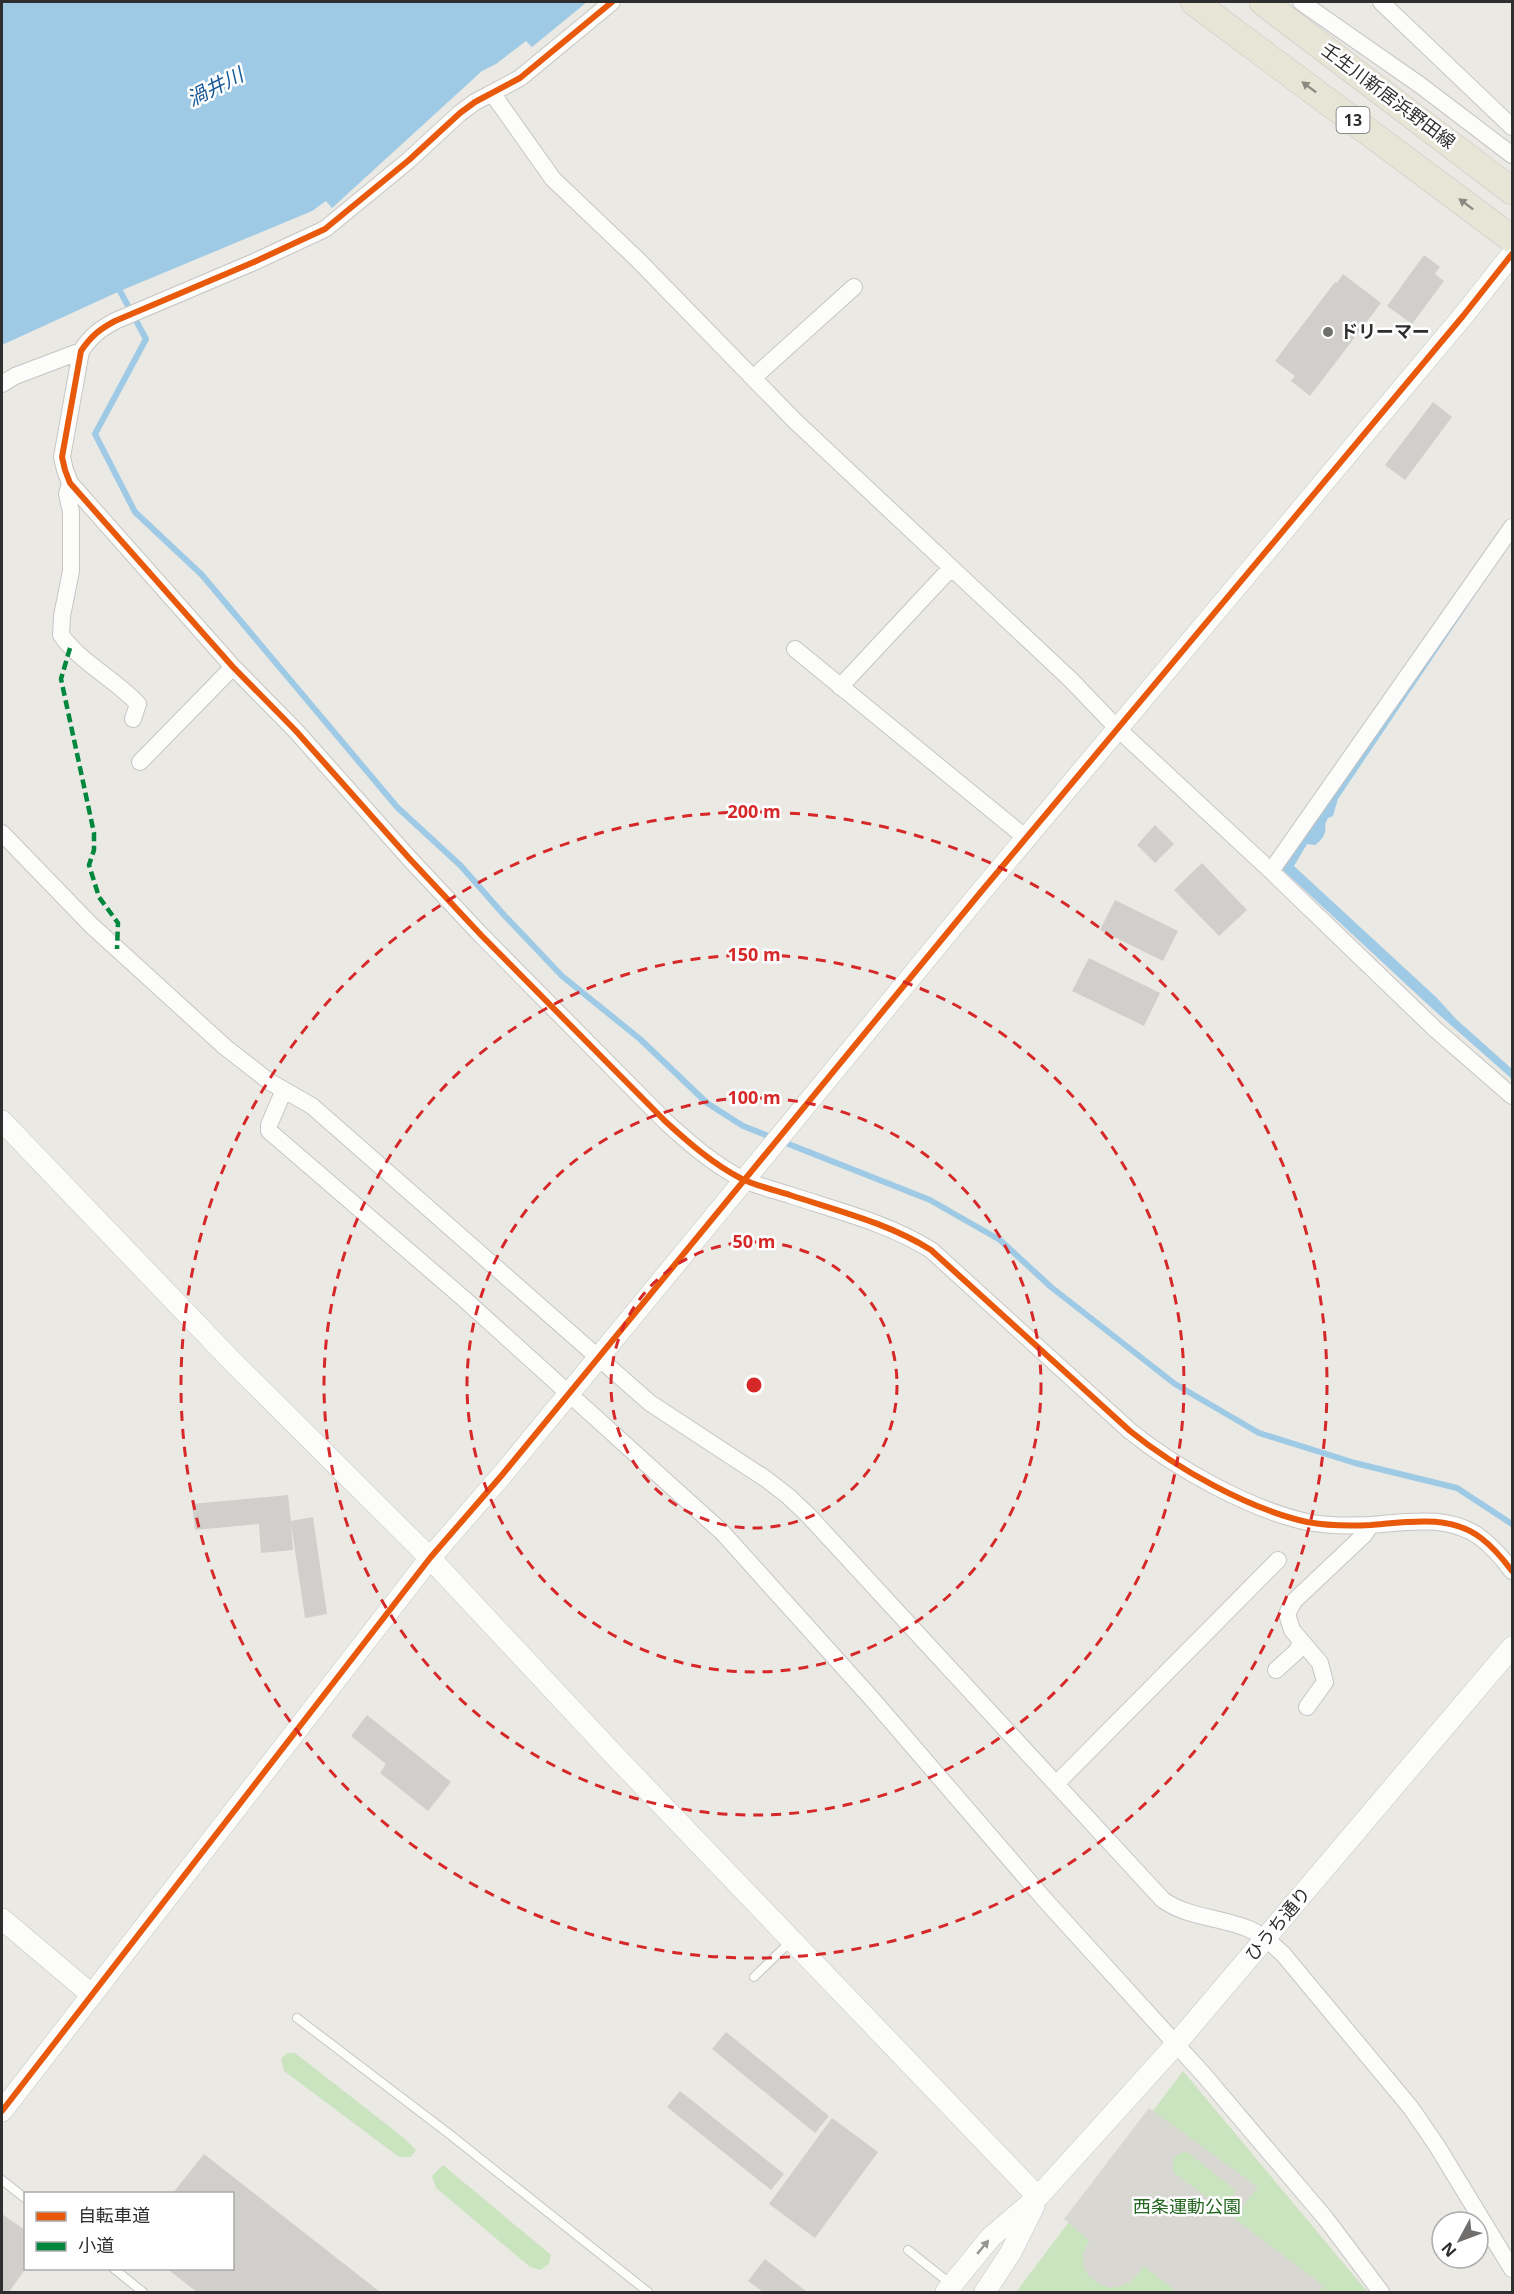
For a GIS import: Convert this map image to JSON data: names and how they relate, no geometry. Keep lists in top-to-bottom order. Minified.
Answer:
{"streets":{"main road":["壬生川新居浜野田線","13"],"street":["ひうち通り"]},"water":["渦井川"],"parks":["西条運動公園"],"places":["ドリーマー"],"legend":["自転車道","小道"],"north":"bottom left","rings":["200 m","150 m","100 m","50 m"]}
